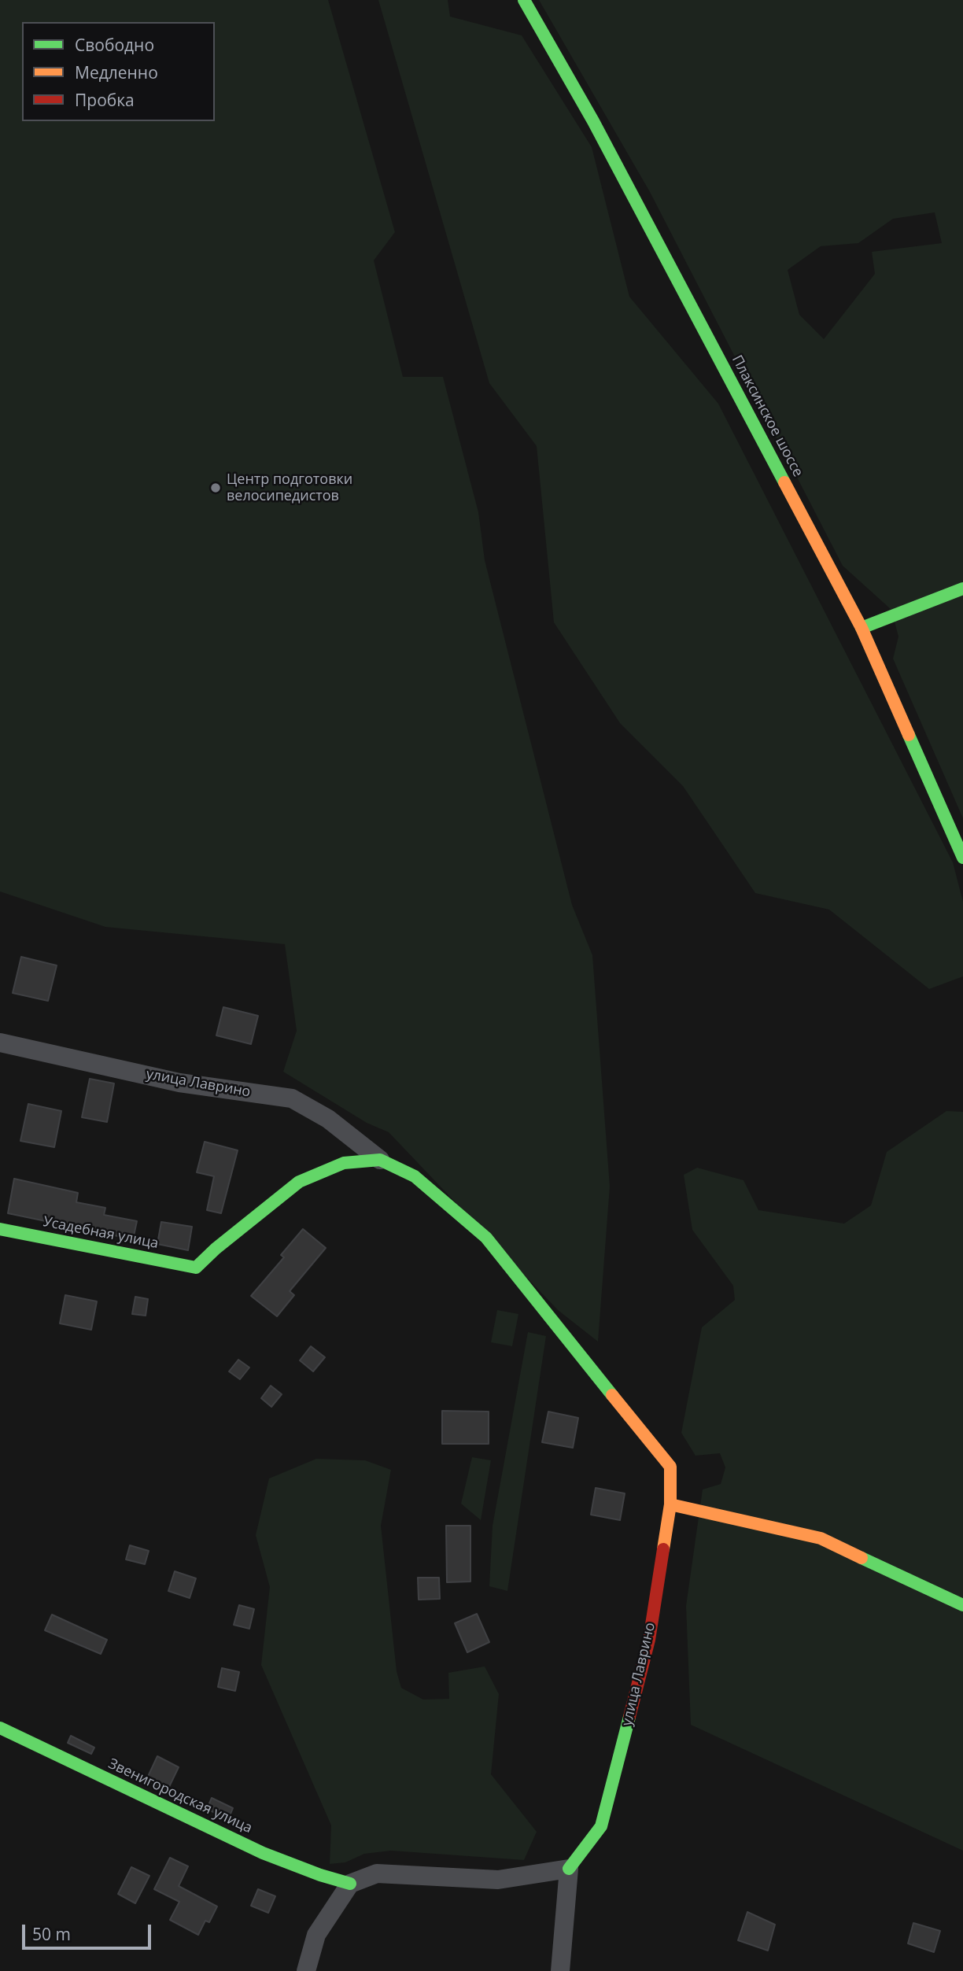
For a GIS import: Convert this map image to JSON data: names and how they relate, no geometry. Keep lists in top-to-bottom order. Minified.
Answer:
{"streets":{"street":["Плаксинское шоссе","улица Лаврино","Усадебная улица","Звенигородская улица"]},"crossings":[["улица Лаврино","Усадебная улица"]],"places":["Центр подготовки велосипедистов"],"legend":["Свободно","Медленно","Пробка"],"scale_bar":"50 m"}
